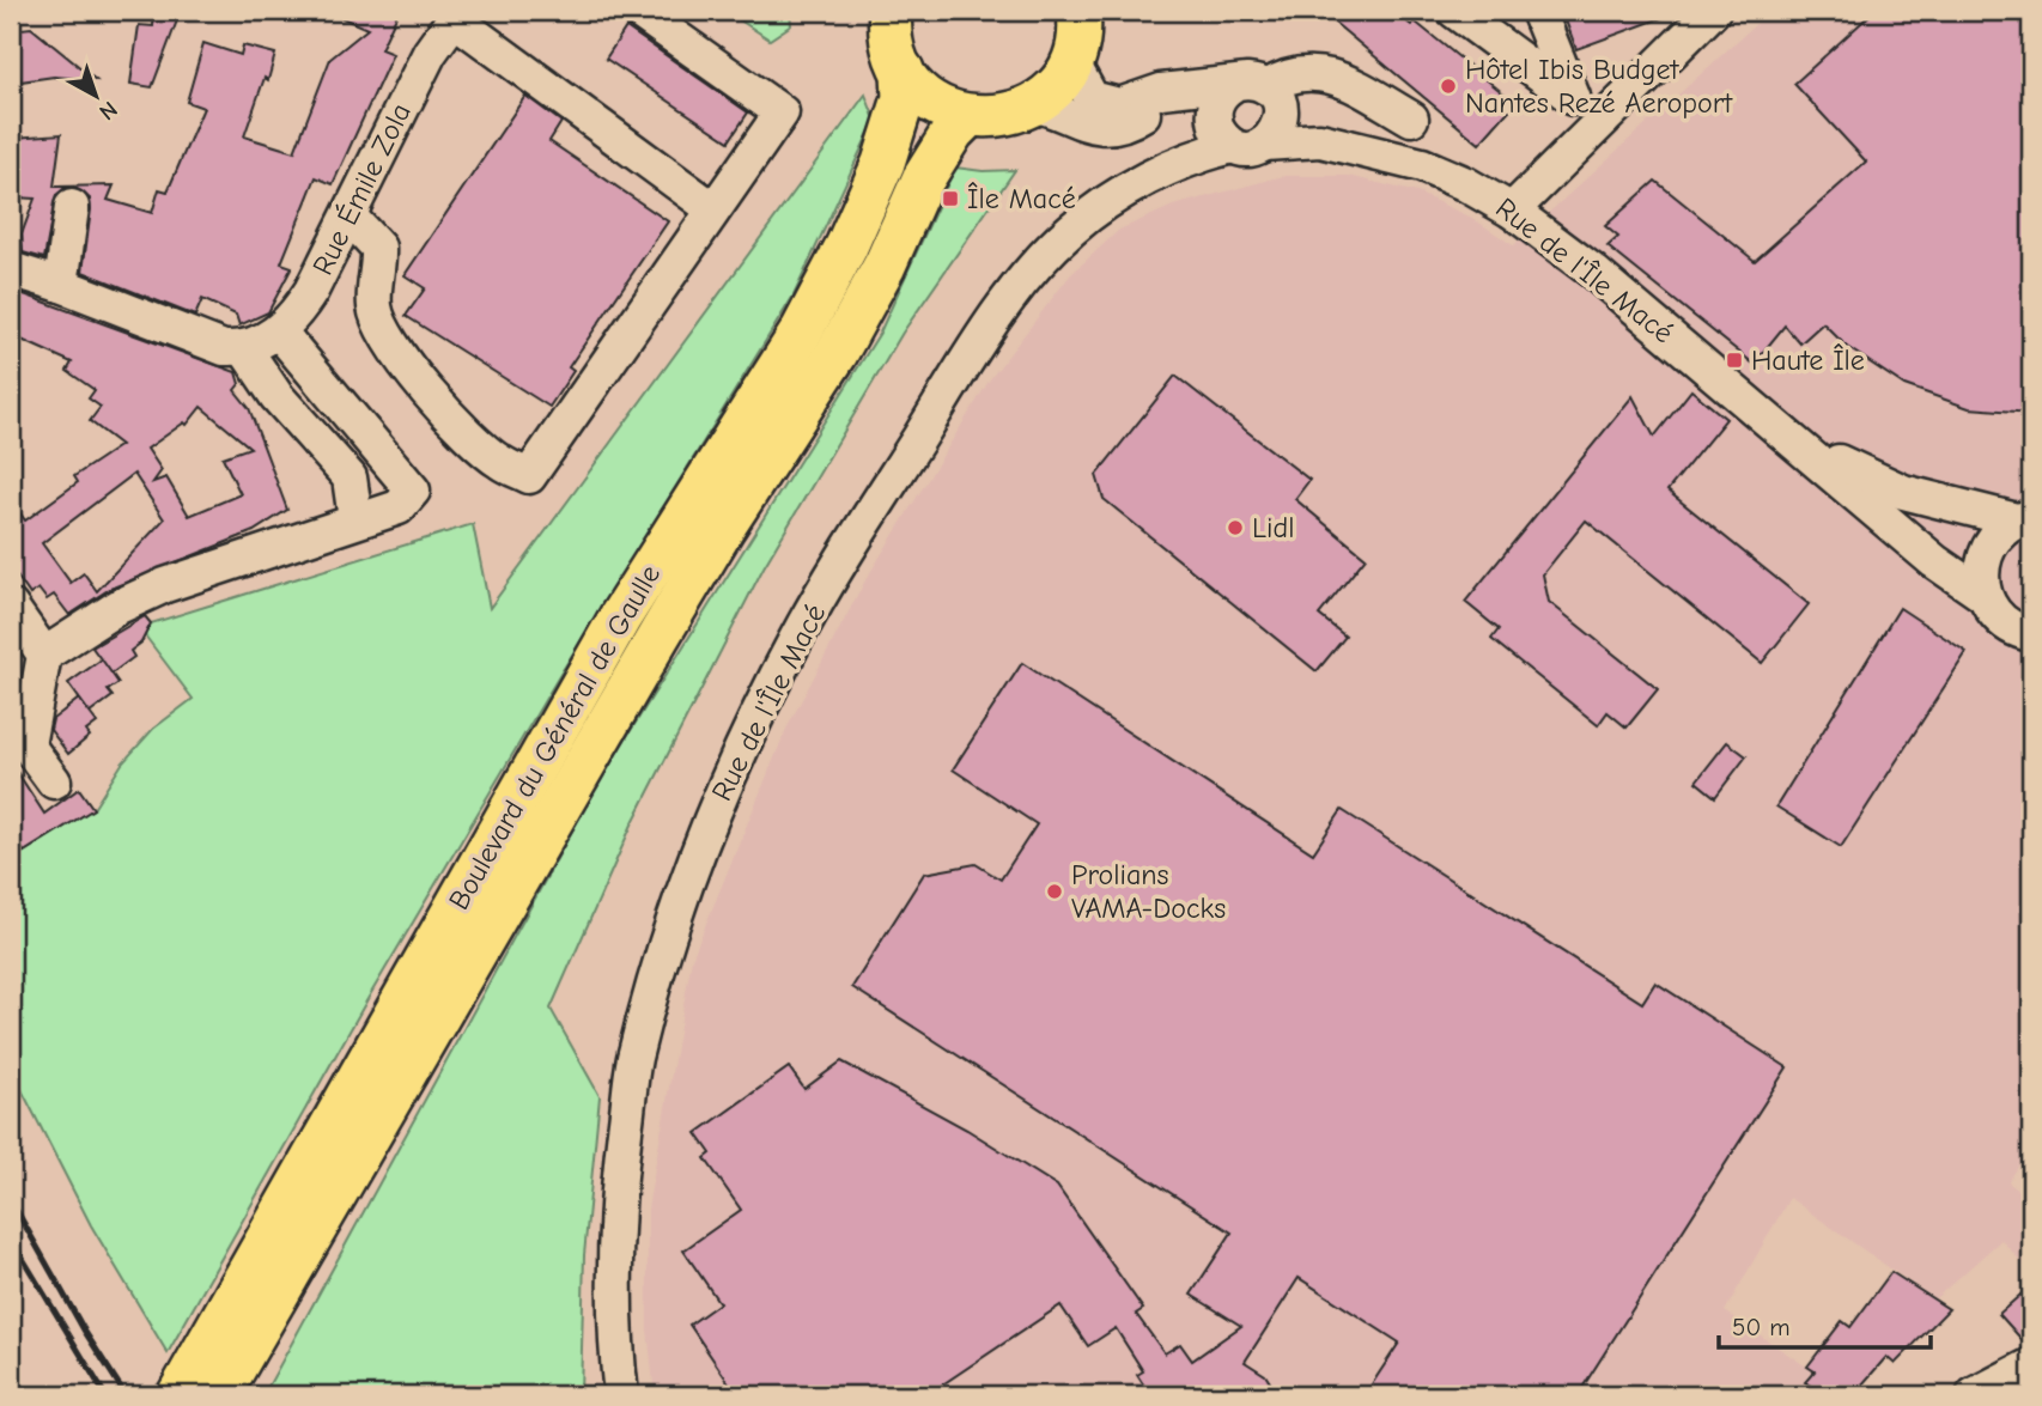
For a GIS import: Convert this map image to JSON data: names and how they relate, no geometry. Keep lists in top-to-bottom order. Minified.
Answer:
{"streets":{"main road":["Boulevard du Général de Gaulle"],"street":["Rue Émile Zola","Rue de l'Île Macé"]},"places":{"other":["Hôtel Ibis Budget Nantes Rezé Aeroport","Lidl","Prolians VAMA-Docks"],"transit":["Île Macé","Haute Île"]},"scale_bar":"50 m","north":"bottom right"}
